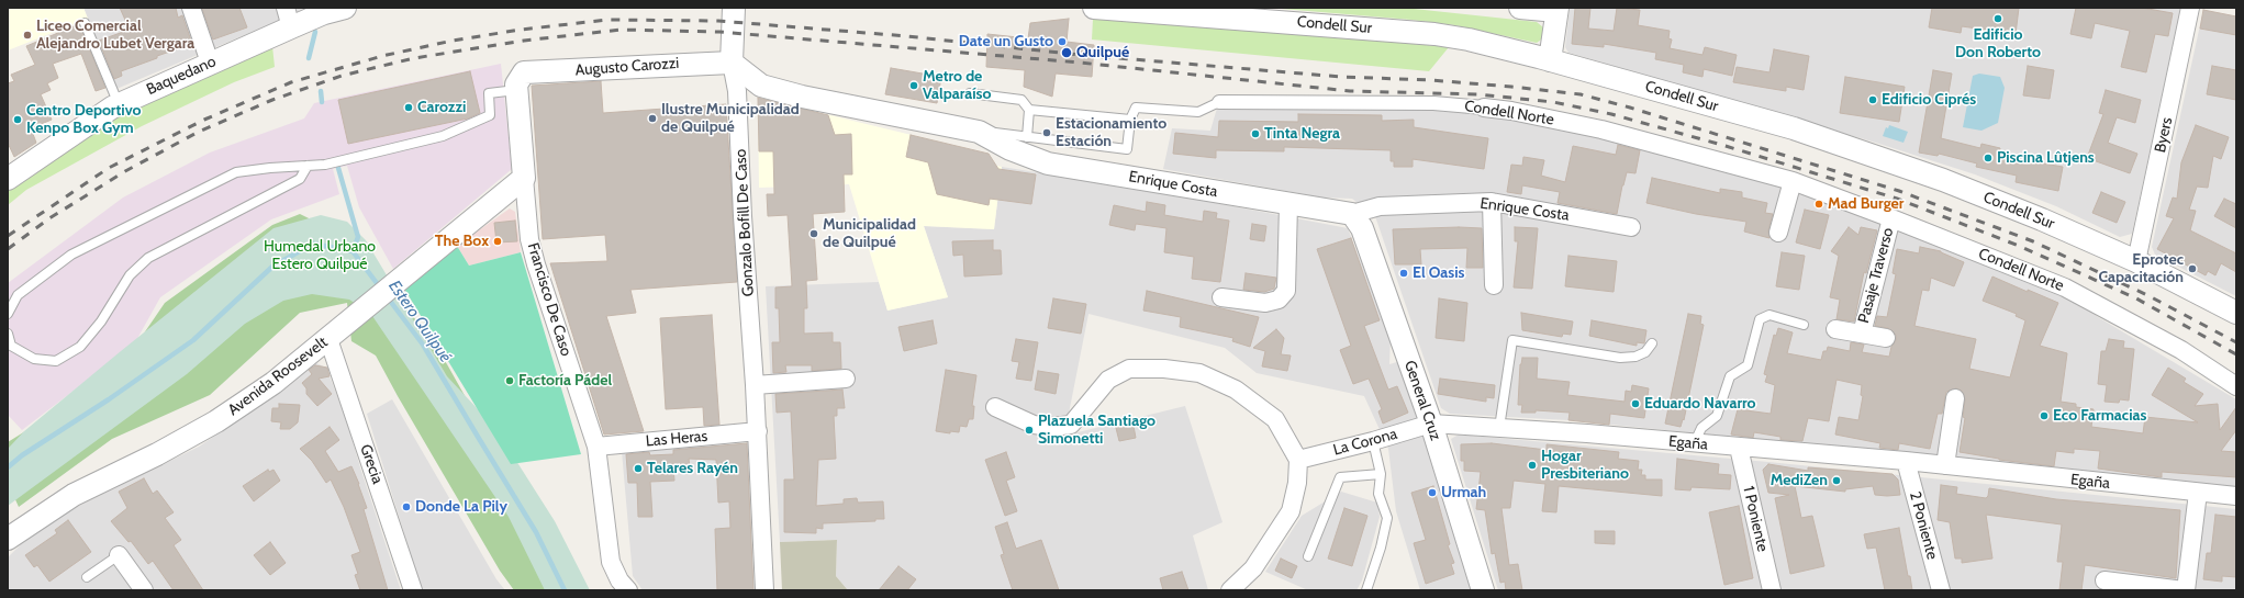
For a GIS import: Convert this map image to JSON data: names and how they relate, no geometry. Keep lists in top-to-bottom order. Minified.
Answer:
{"streets":{"street":["Condell Sur","Augusto Carozzi","Baquedano","Condell Norte","Byers","Enrique Costa","Gonzalo Bofill De Caso","Pasaje Traverso","Francisco De Caso","Avenida Roosevelt","General Cruz","Las Heras","La Corona","Egaña","Grecia","1 Poniente","2 Poniente"]},"crossings":[["Condell Sur","Byers"],["Augusto Carozzi","Enrique Costa"],["Augusto Carozzi","Gonzalo Bofill De Caso"],["Augusto Carozzi","Francisco De Caso"],["Condell Norte","Pasaje Traverso"],["Enrique Costa","Gonzalo Bofill De Caso"],["Enrique Costa","General Cruz"],["Gonzalo Bofill De Caso","Las Heras"],["Francisco De Caso","Avenida Roosevelt"],["Francisco De Caso","Las Heras"],["Avenida Roosevelt","Grecia"],["General Cruz","La Corona"],["General Cruz","Egaña"],["La Corona","Egaña"],["Egaña","1 Poniente"],["Egaña","2 Poniente"]],"water":["Estero Quilpué"],"parks":["Humedal Urbano Estero Quilpué"],"places":["Edificio Don Roberto","Liceo Comercial Alejandro Lubet Vergara","Date un Gusto","Quilpué","Metro de Valparaíso","Edificio Ciprés","Carozzi","Ilustre Municipalidad de Quilpué","Centro Deportivo Kenpo Box Gym","Estacionamiento Estación","Tinta Negra","Piscina Lûtjens","Mad Burger","Municipalidad de Quilpué","The Box","Eprotec Capacitación","El Oasis","Factoría Pádel","Eduardo Navarro","Eco Farmacias","Plazuela Santiago Simonetti","Hogar Presbiteriano","Telares Rayén","MediZen","Urmah","Donde La Pily"]}
